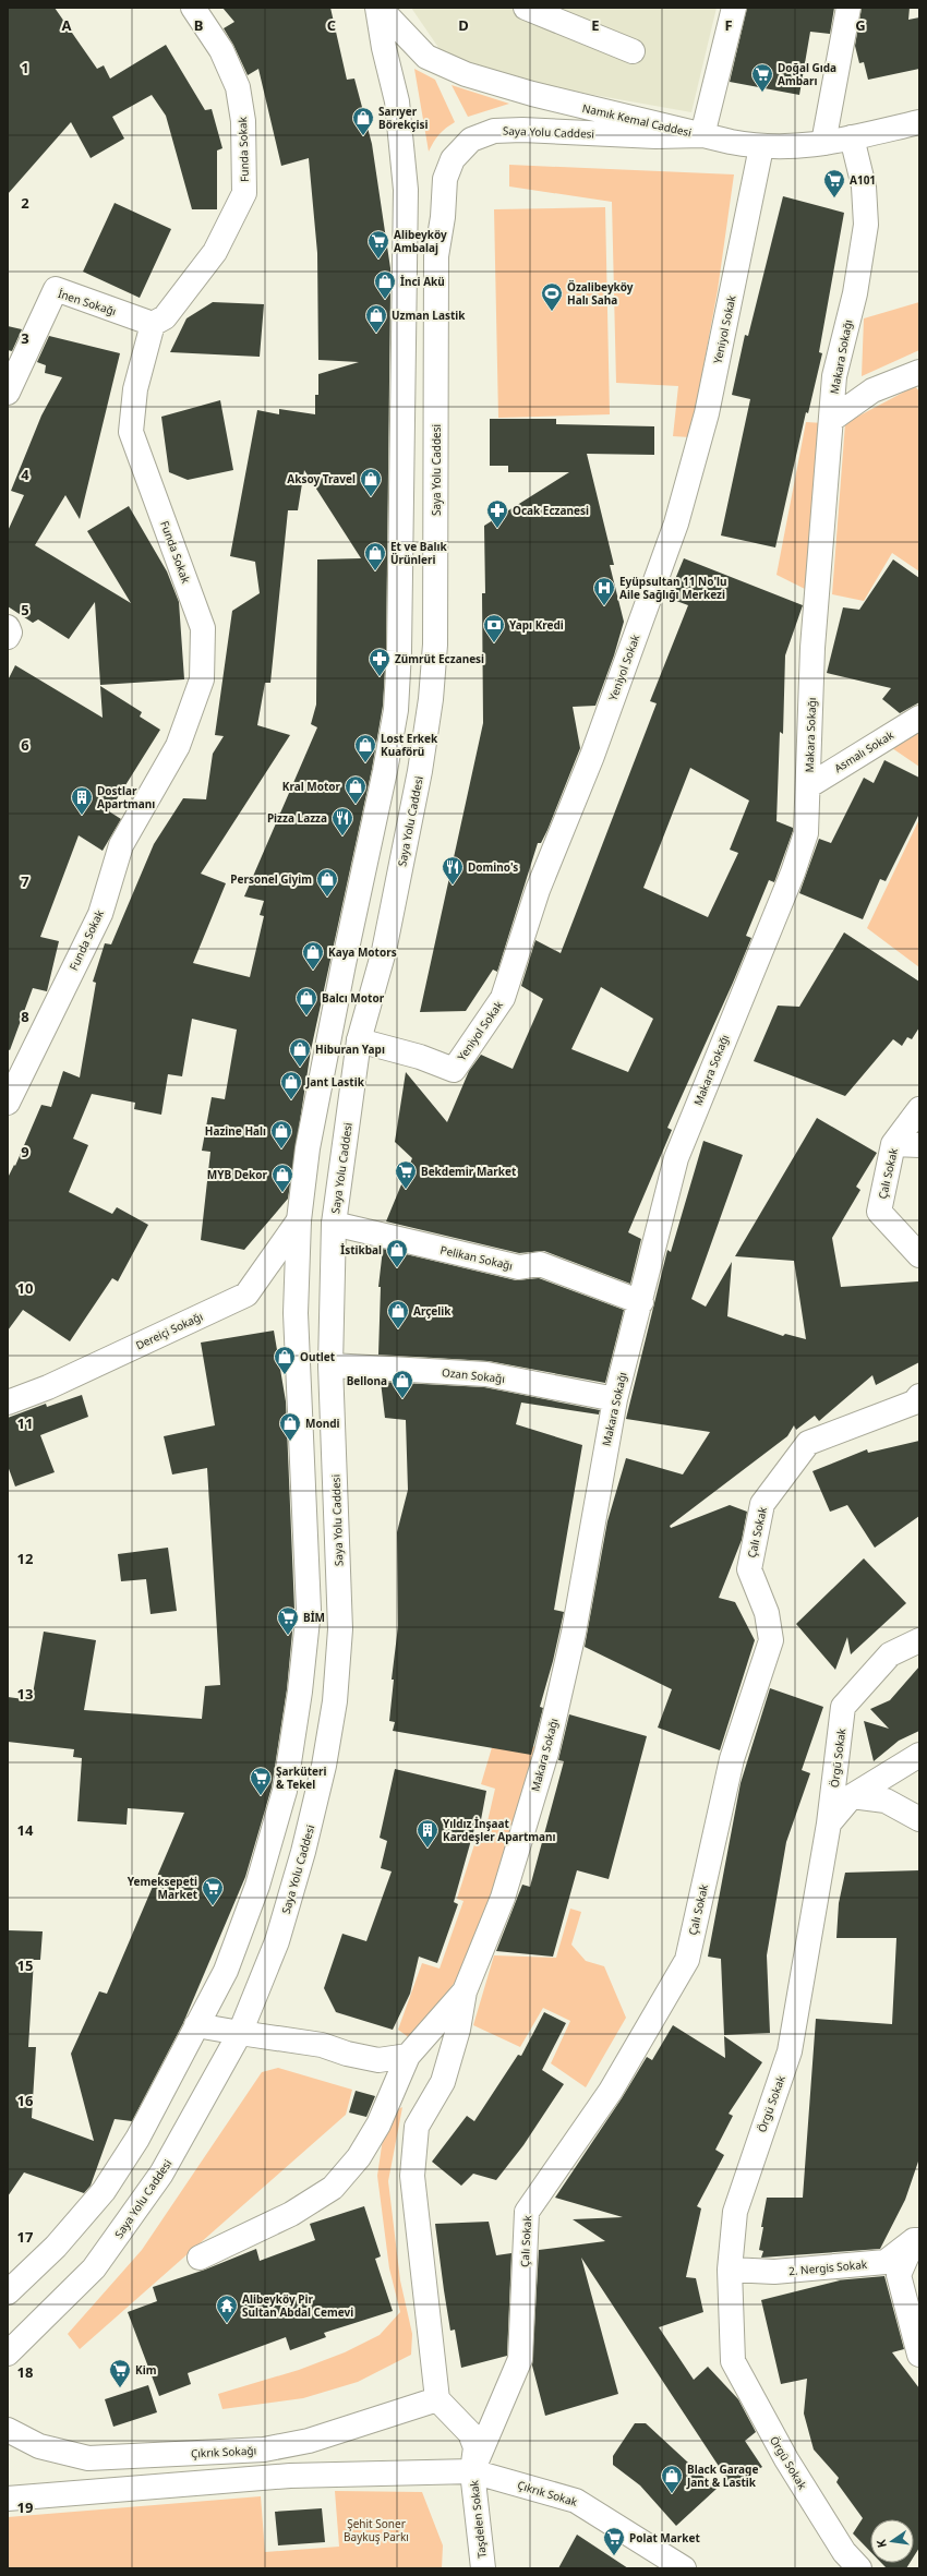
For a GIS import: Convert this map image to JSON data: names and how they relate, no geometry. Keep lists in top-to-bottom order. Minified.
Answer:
{"streets":{"street":["Namık Kemal Caddesi","Saya Yolu Caddesi","Funda Sokak","İnen Sokağı","Yeniyol Sokak","Makara Sokağı","Asmalı Sokak","Çalı Sokak","Pelikan Sokağı","Dereiçi Sokağı","Ozan Sokağı","Örgü Sokak","2. Nergis Sokak","Çıkrık Sokağı","Çıkrık Sokak","Taşdelen Sokak"]},"crossings":[["Namık Kemal Caddesi","Saya Yolu Caddesi"],["Namık Kemal Caddesi","Yeniyol Sokak"],["Namık Kemal Caddesi","Makara Sokağı"],["Saya Yolu Caddesi","Yeniyol Sokak"],["Saya Yolu Caddesi","Pelikan Sokağı"],["Saya Yolu Caddesi","Ozan Sokağı"],["Funda Sokak","İnen Sokağı"],["Makara Sokağı","Asmalı Sokak"],["Makara Sokağı","Pelikan Sokağı"],["Makara Sokağı","Ozan Sokağı"],["Çalı Sokak","Çıkrık Sokak"],["Çalı Sokak","Taşdelen Sokak"],["Pelikan Sokağı","Dereiçi Sokağı"],["Örgü Sokak","2. Nergis Sokak"],["Çıkrık Sokağı","Taşdelen Sokak"],["Çıkrık Sokak","Taşdelen Sokak"]],"parks":["Şehit Soner Baykuş Parkı"],"places":{"supermarket":["Doğal Gıda Ambarı","A101","Alibeyköy Ambalaj","Bekdemir Market","BİM","Şarküteri & Tekel","Yemeksepeti Market","Kim","Polat Market"],"shop":["Sarıyer Börekçisi","İnci Akü","Uzman Lastik","Aksoy Travel","Et ve Balık Ürünleri","Lost Erkek Kuaförü","Kral Motor","Personel Giyim","Kaya Motors","Balcı Motor","Hiburan Yapı","Jant Lastik","Hazine Halı","MYB Dekor","İstikbal","Arçelik","Outlet","Bellona","Mondi","Black Garage Jant & Lastik"],"sports":["Özalibeyköy Halı Saha"],"pharmacy":["Ocak Eczanesi","Zümrüt Eczanesi"],"hospital":["Eyüpsultan 11 No'lu Aile Sağlığı Merkezi"],"bank":["Yapı Kredi"],"building":["Dostlar Apartmanı","Yıldız İnşaat Kardeşler Apartmanı"],"restaurant":["Pizza Lazza","Domino's"],"temple":["Alibeyköy Pir Sultan Abdal Cemevi"]},"north":"left","grid":{"columns":["A","B","C","D","E","F","G"],"rows":["1","2","3","4","5","6","7","8","9","10","11","12","13","14","15","16","17","18","19"]}}
